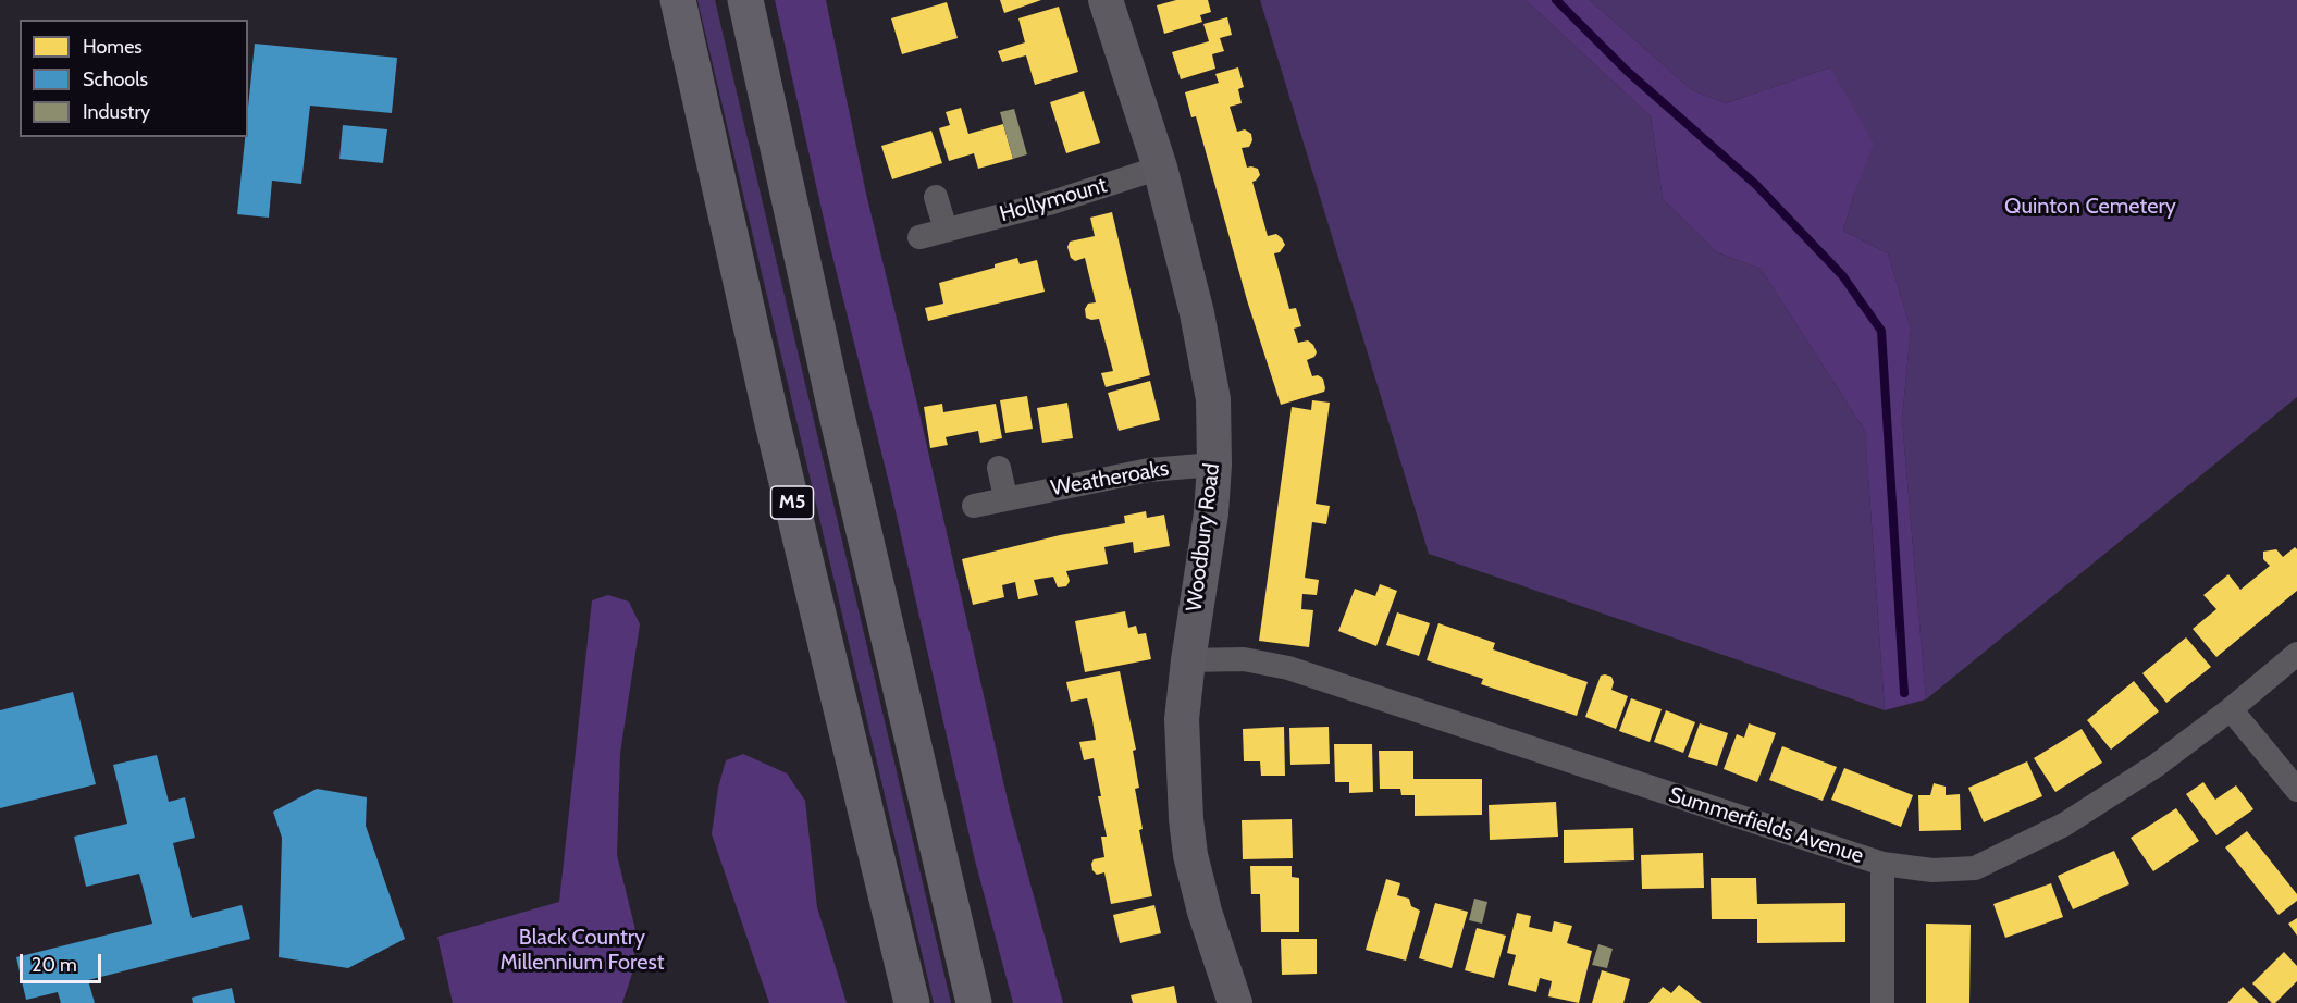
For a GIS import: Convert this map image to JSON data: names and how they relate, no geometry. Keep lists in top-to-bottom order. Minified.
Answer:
{"streets":{"highway":["M5"],"street":["Hollymount","Weatheroaks","Woodbury Road","Summerfields Avenue"]},"crossings":[["Hollymount","Woodbury Road"],["Weatheroaks","Woodbury Road"],["Woodbury Road","Summerfields Avenue"]],"parks":["Quinton Cemetery","Black Country Millennium Forest"],"legend":["Homes","Schools","Industry"],"scale_bar":"20 m"}
